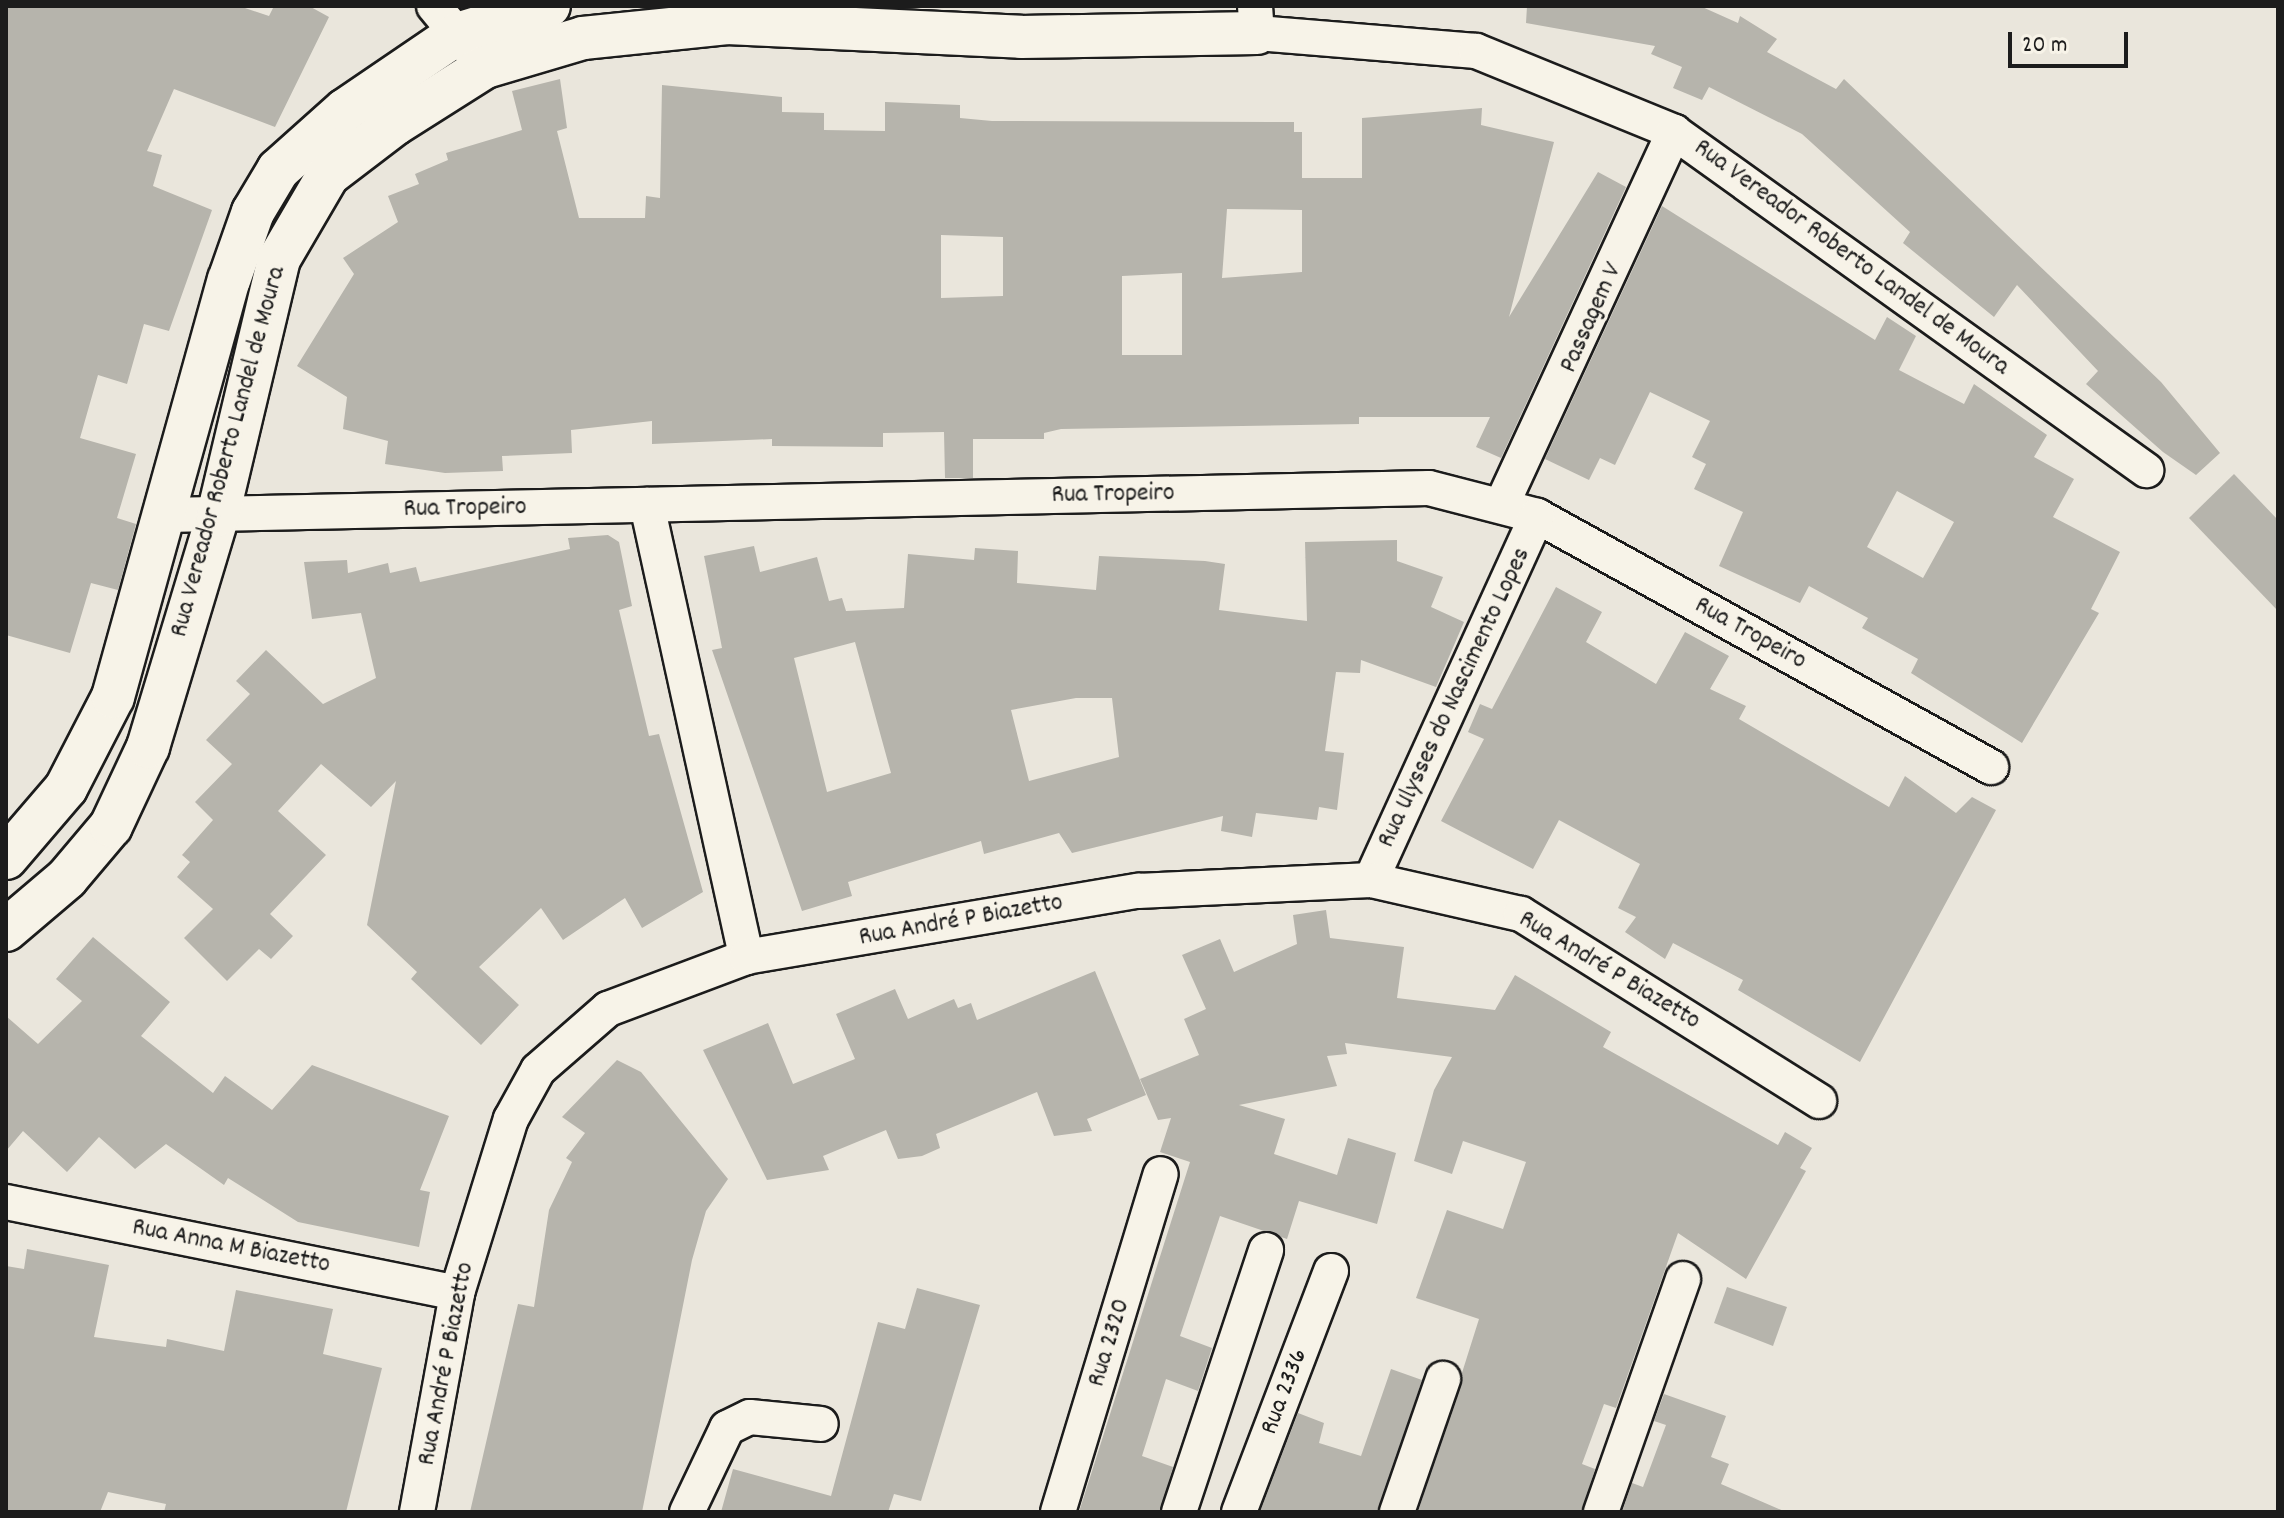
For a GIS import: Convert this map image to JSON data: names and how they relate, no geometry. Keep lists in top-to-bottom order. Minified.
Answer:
{"streets":{"street":["Rua Vereador Roberto Landel de Moura","Passagem V","Rua Tropeiro","Rua Ulysses do Nascimento Lopes","Rua André P Biazetto","Rua Anna M Biazetto","Rua 2320","Rua 2336"]},"crossings":[["Rua Vereador Roberto Landel de Moura","Passagem V"],["Rua Vereador Roberto Landel de Moura","Rua Tropeiro"],["Passagem V","Rua Tropeiro"],["Rua Tropeiro","Rua Ulysses do Nascimento Lopes"],["Rua Ulysses do Nascimento Lopes","Rua André P Biazetto"],["Rua André P Biazetto","Rua Anna M Biazetto"]],"scale_bar":"20 m"}
